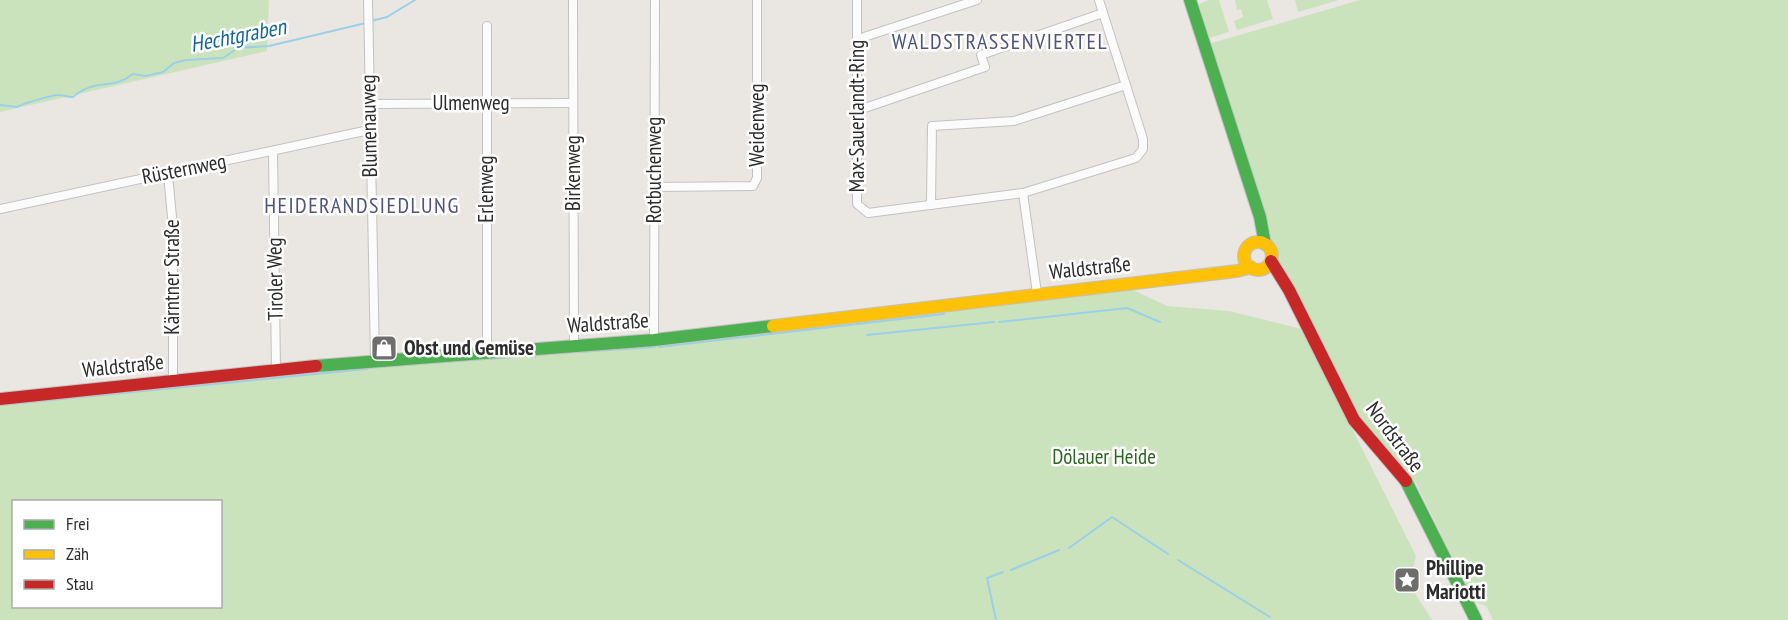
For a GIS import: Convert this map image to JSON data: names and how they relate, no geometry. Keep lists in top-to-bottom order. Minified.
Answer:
{"streets":{"main road":["Waldstraße","Nordstraße"],"street":["Ulmenweg","Max-Sauerlandt-Ring","Weidenweg","Blumenauweg","Rüsternweg","Rotbuchenweg","Birkenweg","Erlenweg","Kärntner Straße","Tiroler Weg"]},"crossings":[["Ulmenweg","Blumenauweg"],["Ulmenweg","Birkenweg"],["Ulmenweg","Erlenweg"],["Weidenweg","Rotbuchenweg"],["Blumenauweg","Rüsternweg"],["Blumenauweg","Waldstraße"],["Rüsternweg","Kärntner Straße"],["Rüsternweg","Tiroler Weg"],["Rotbuchenweg","Waldstraße"],["Birkenweg","Waldstraße"],["Erlenweg","Waldstraße"],["Waldstraße","Kärntner Straße"],["Waldstraße","Tiroler Weg"],["Waldstraße","Nordstraße"]],"districts":["WALDSTRASSENVIERTEL","HEIDERANDSIEDLUNG"],"water":["Hechtgraben"],"parks":["Dölauer Heide"],"places":{"shop":["Obst und Gemüse"],"place":["Phillipe Mariotti"]},"legend":["Frei","Zäh","Stau"]}
